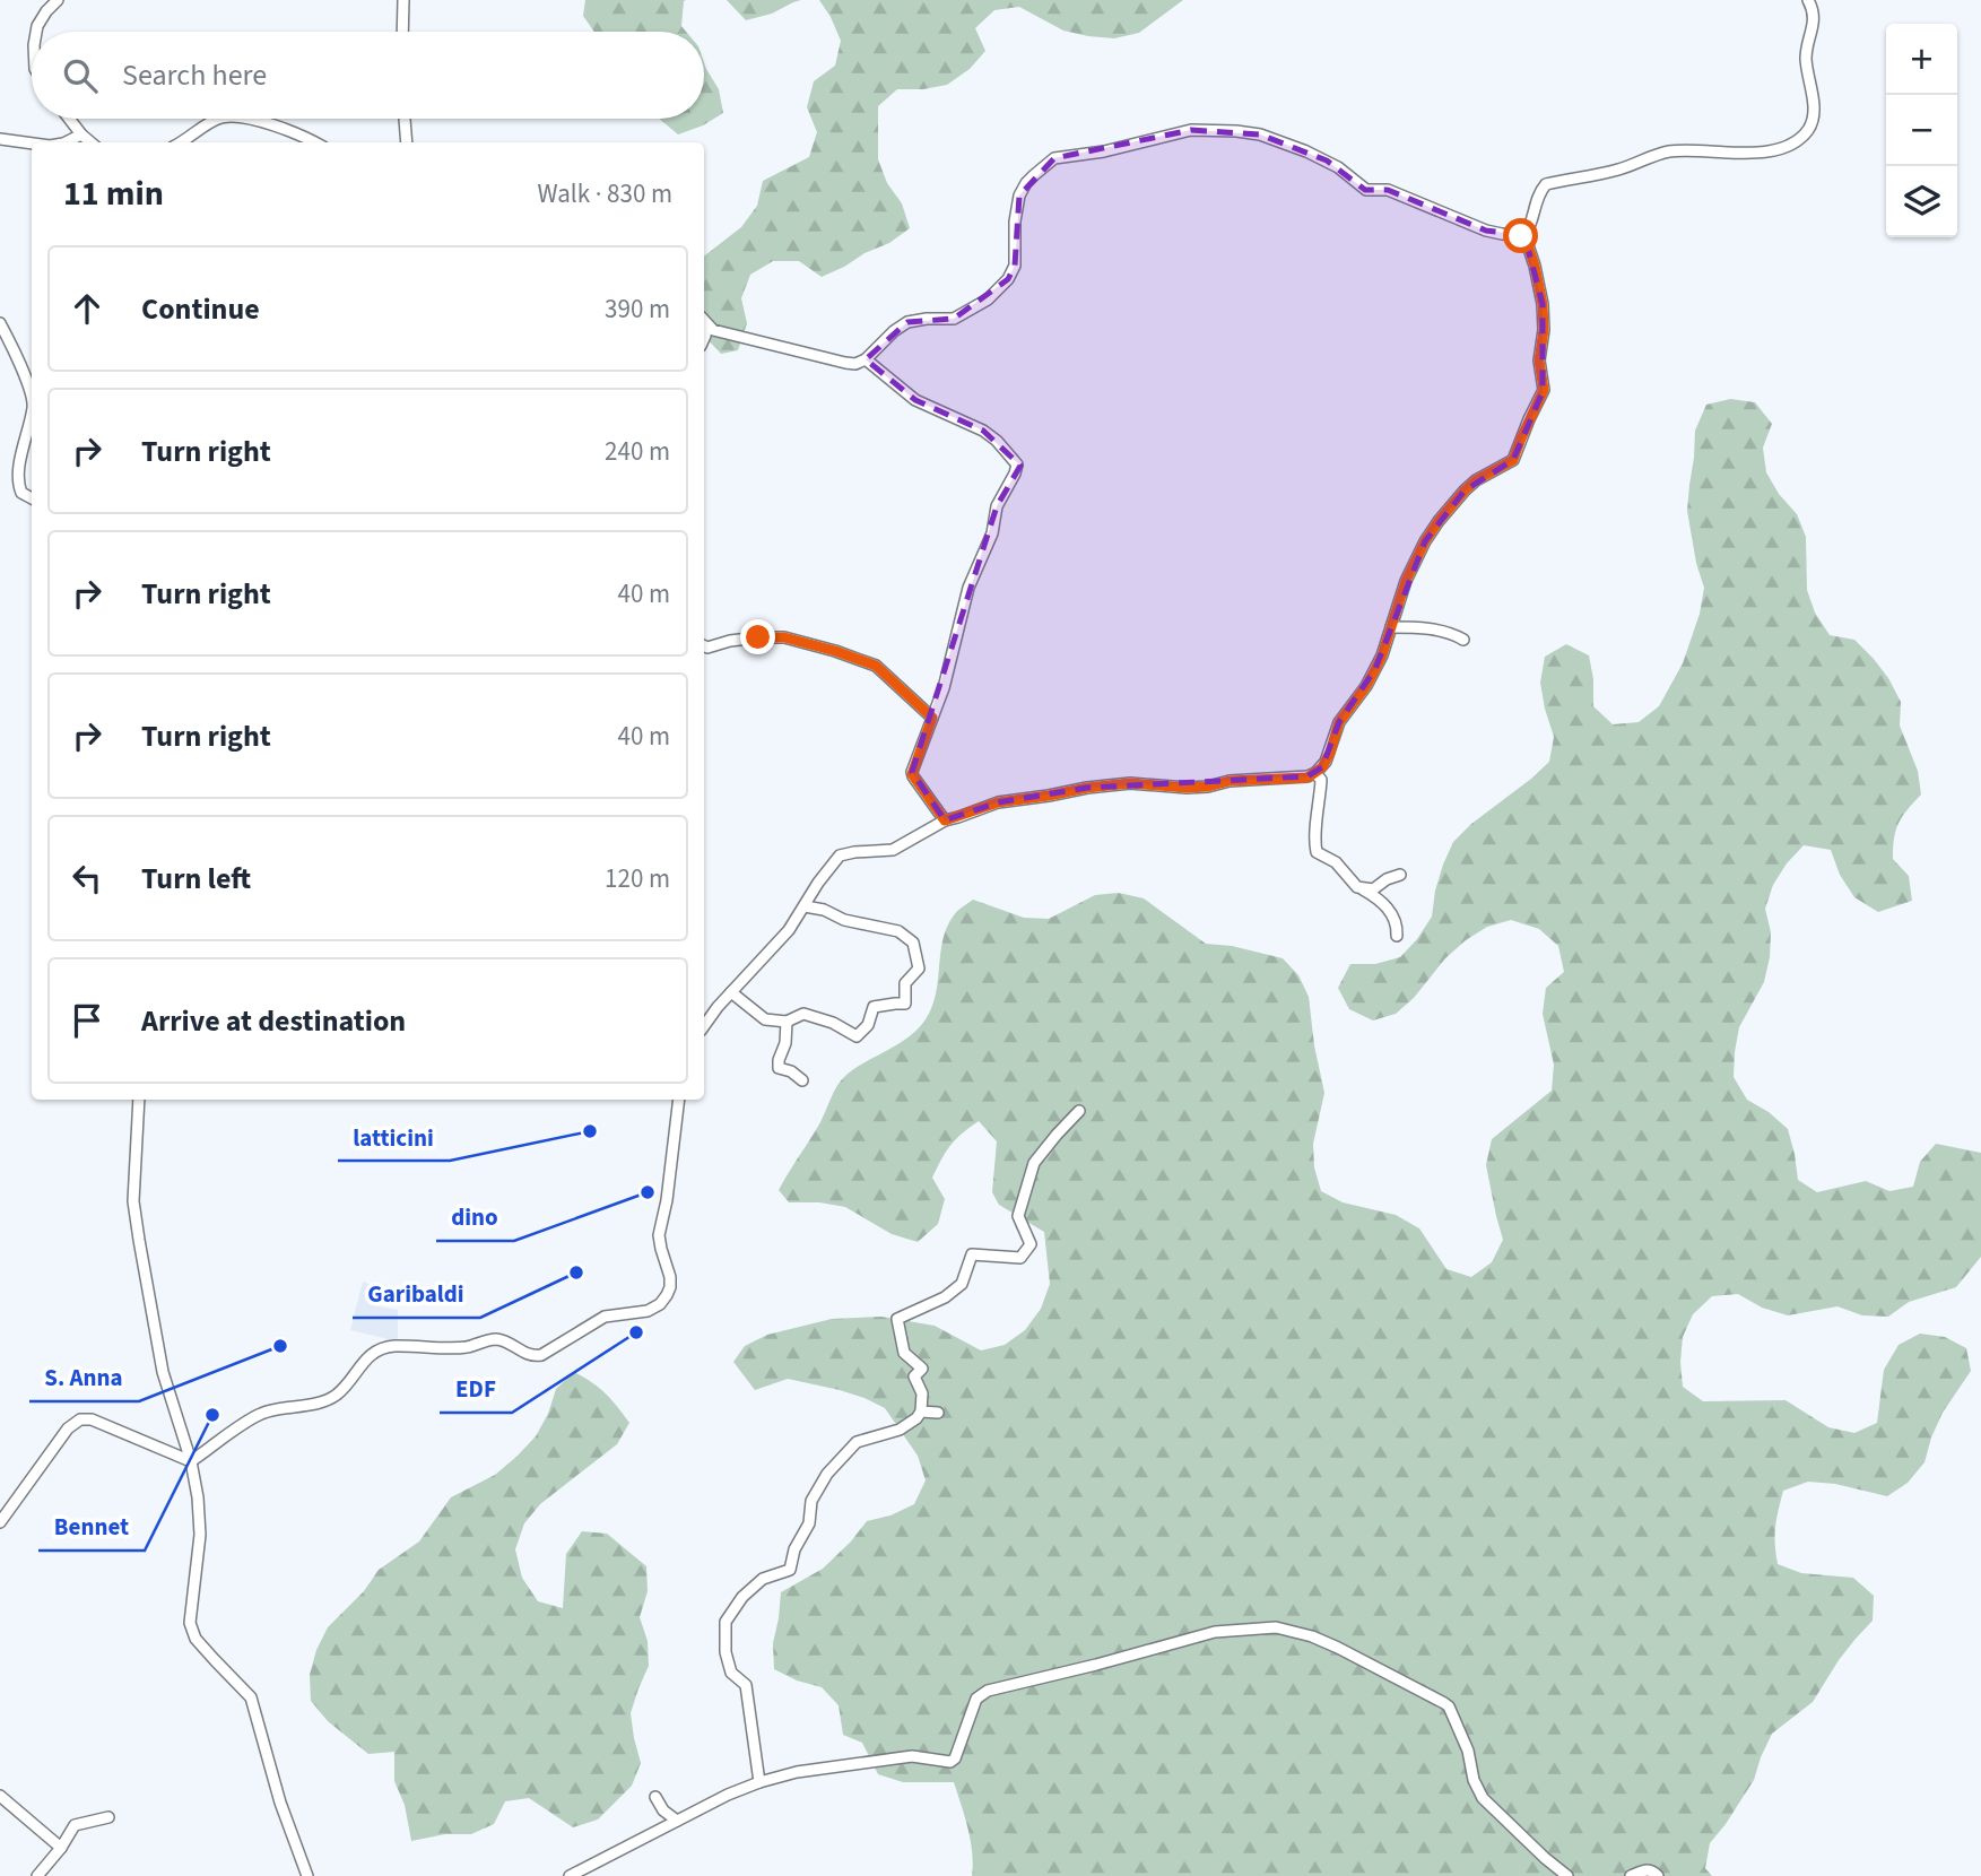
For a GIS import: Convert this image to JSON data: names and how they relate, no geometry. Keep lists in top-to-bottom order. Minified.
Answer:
{"places":["latticini","dino","Garibaldi","EDF","S. Anna","Bennet"],"page":{"map_buttons":["+","−"],"search":"Search here","heading":["11 min","Walk · 830 m"],"list":[["Continue","390 m"],["Turn right","240 m"],["Turn right","40 m"],["Turn right","40 m"],["Turn left","120 m"],"Arrive at destination"]}}
